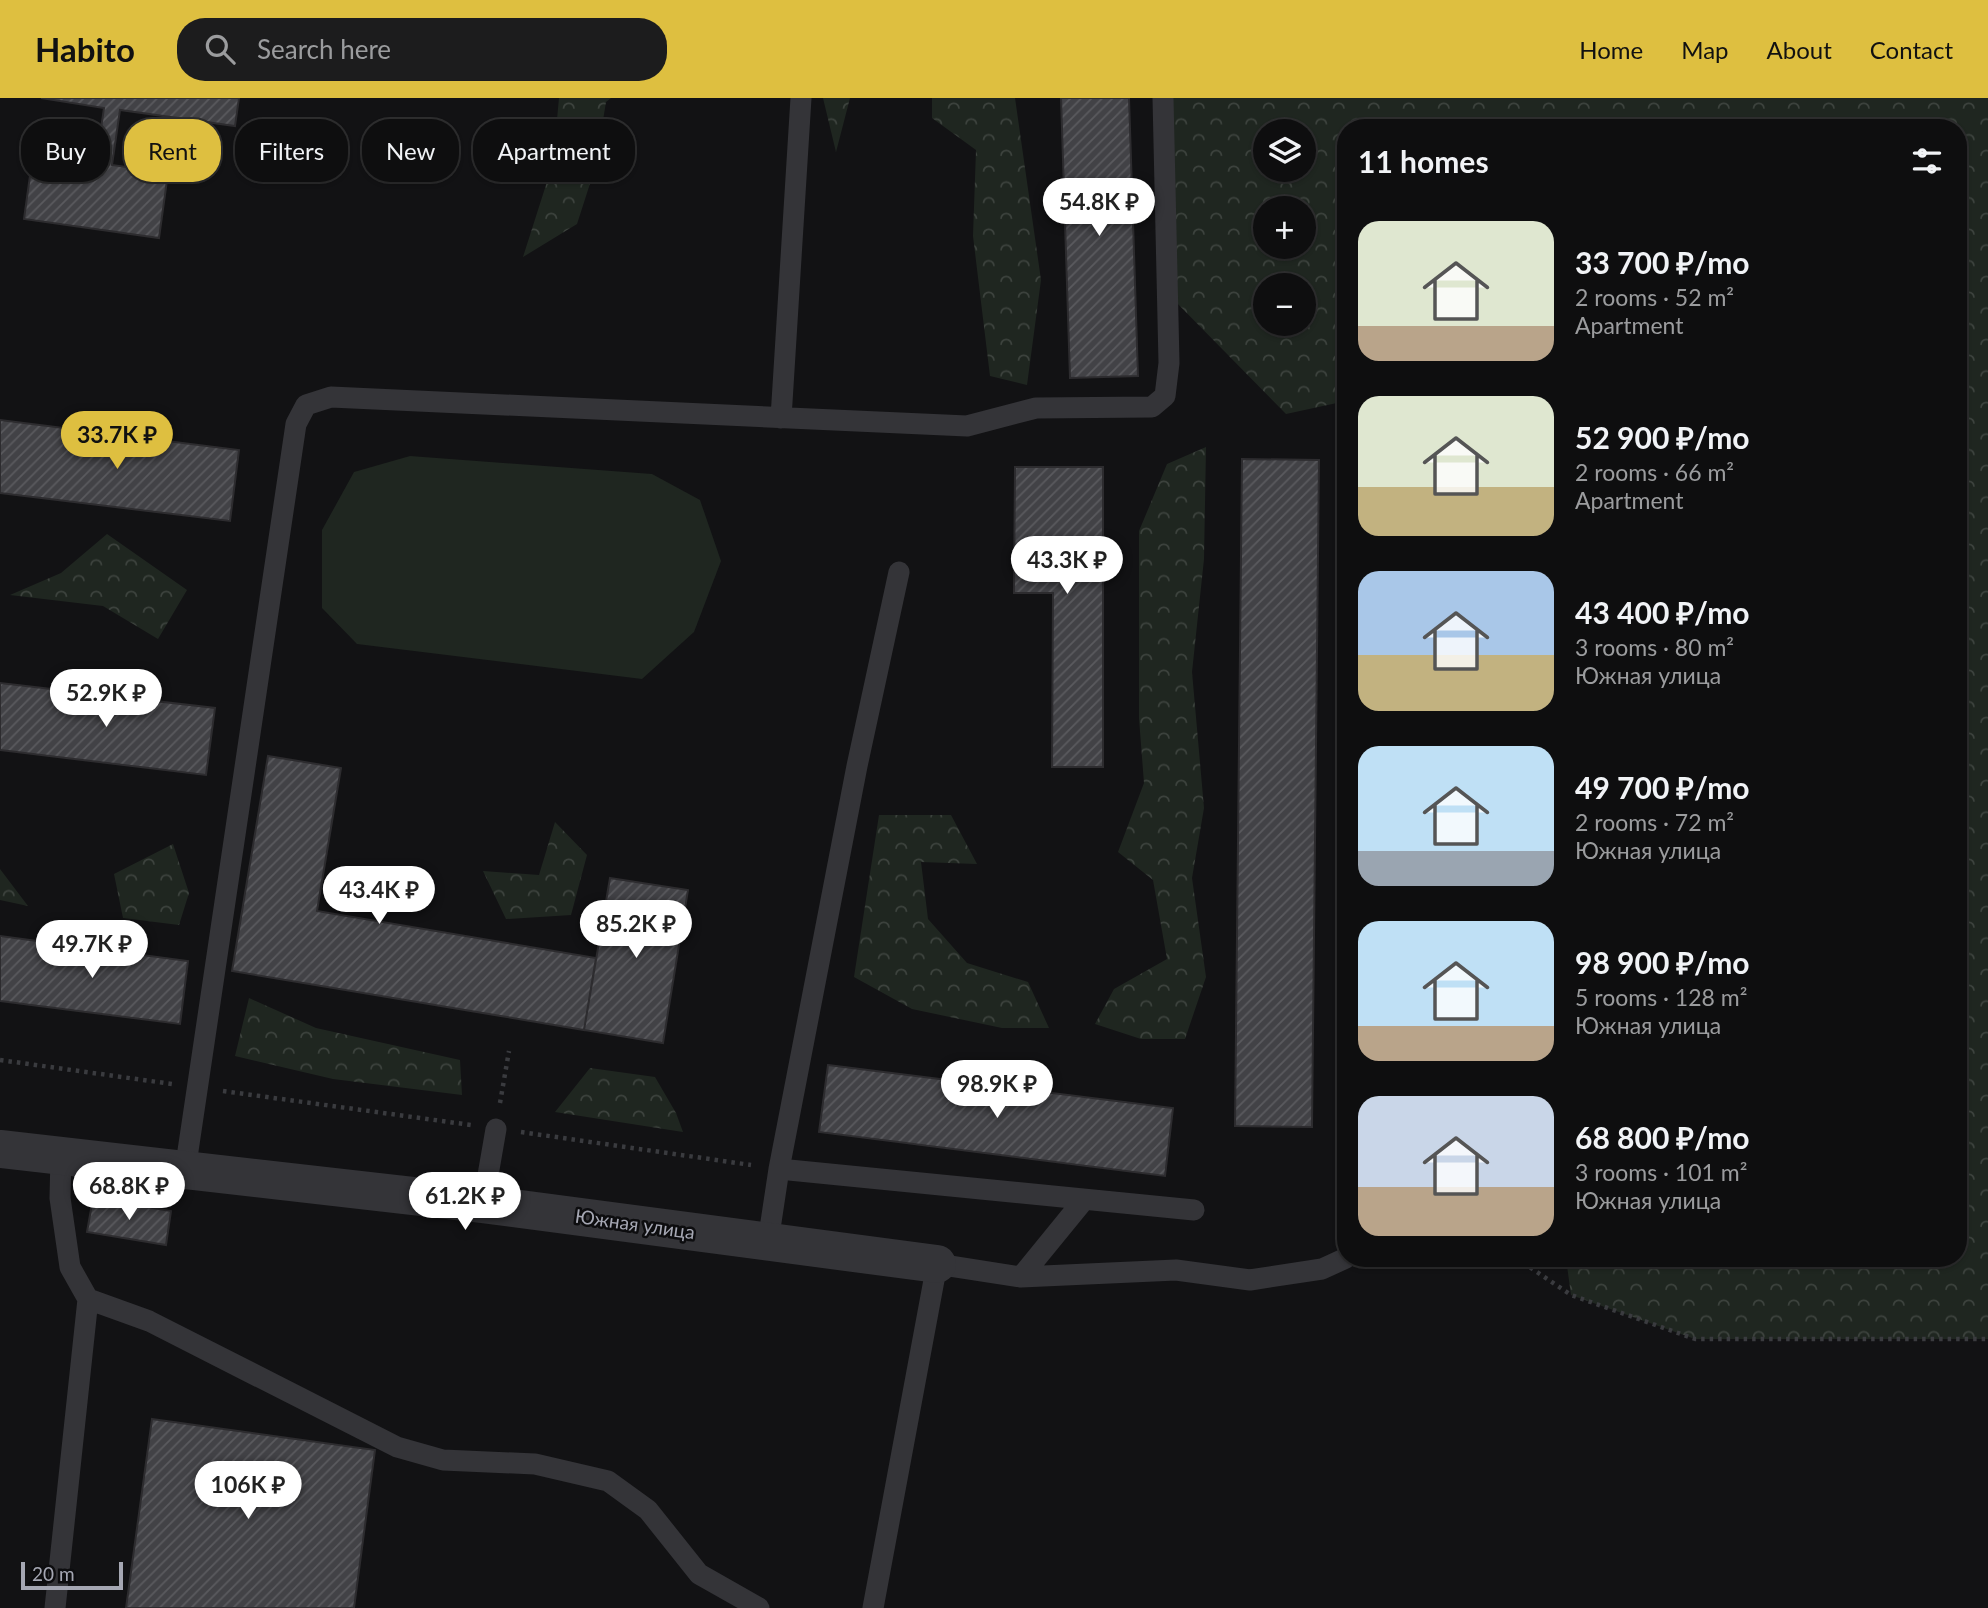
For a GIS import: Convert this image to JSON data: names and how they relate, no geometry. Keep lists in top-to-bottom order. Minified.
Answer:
{"streets":{"street":["Южная улица"]},"scale_bar":"20 m","page":{"header":"Habito","search":"Search here","nav":["Home","Map","About","Contact"],"map_buttons":["+","−"],"chip":["Buy","Rent","Filters","New","Apartment"],"heading":"11 homes","price":["54.8K ₽","33.7K ₽","43.3K ₽","52.9K ₽","43.4K ₽","85.2K ₽","49.7K ₽","98.9K ₽","68.8K ₽","61.2K ₽","106K ₽"],"list":[{"name":"33 700 ₽/mo","note":"2 rooms · 52 m² · Apartment"},{"name":"52 900 ₽/mo","note":"2 rooms · 66 m² · Apartment"},{"name":"43 400 ₽/mo","note":"3 rooms · 80 m² · Южная улица"},{"name":"49 700 ₽/mo","note":"2 rooms · 72 m² · Южная улица"},{"name":"98 900 ₽/mo","note":"5 rooms · 128 m² · Южная улица"},{"name":"68 800 ₽/mo","note":"3 rooms · 101 m² · Южная улица"}],"scale":"20 m"}}
